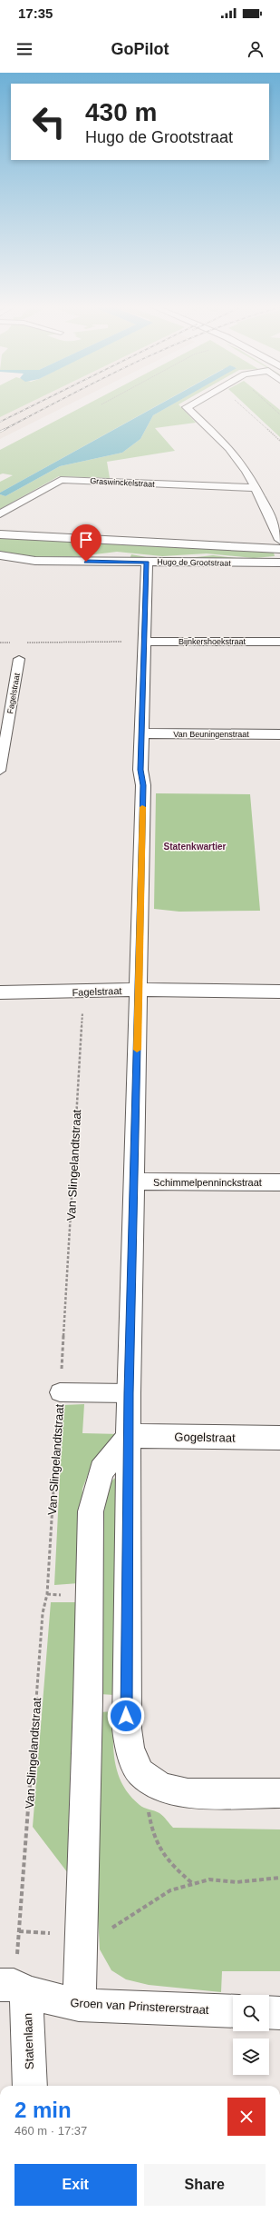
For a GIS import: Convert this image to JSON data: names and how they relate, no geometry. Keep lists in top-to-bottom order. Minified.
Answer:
{"streets":{"street":["Graswinckelstraat","Hugo de Grootstraat","Bijnkershoekstraat","Fagelstraat","Van Beuningenstraat","Schimmelpenninckstraat","Gogelstraat","Groen van Prinstererstraat","Statenlaan"],"path":["Van Slingelandtstraat"]},"crossings":[["Fagelstraat","Van Slingelandtstraat"],["Groen van Prinstererstraat","Statenlaan"]],"districts":["Statenkwartier"],"page":{"status":"17:35","header":"GoPilot","turn":["430 m","Hugo de Grootstraat"],"heading":["2 min","460 m · 17:37"],"buttons":["Exit","Share"]}}
